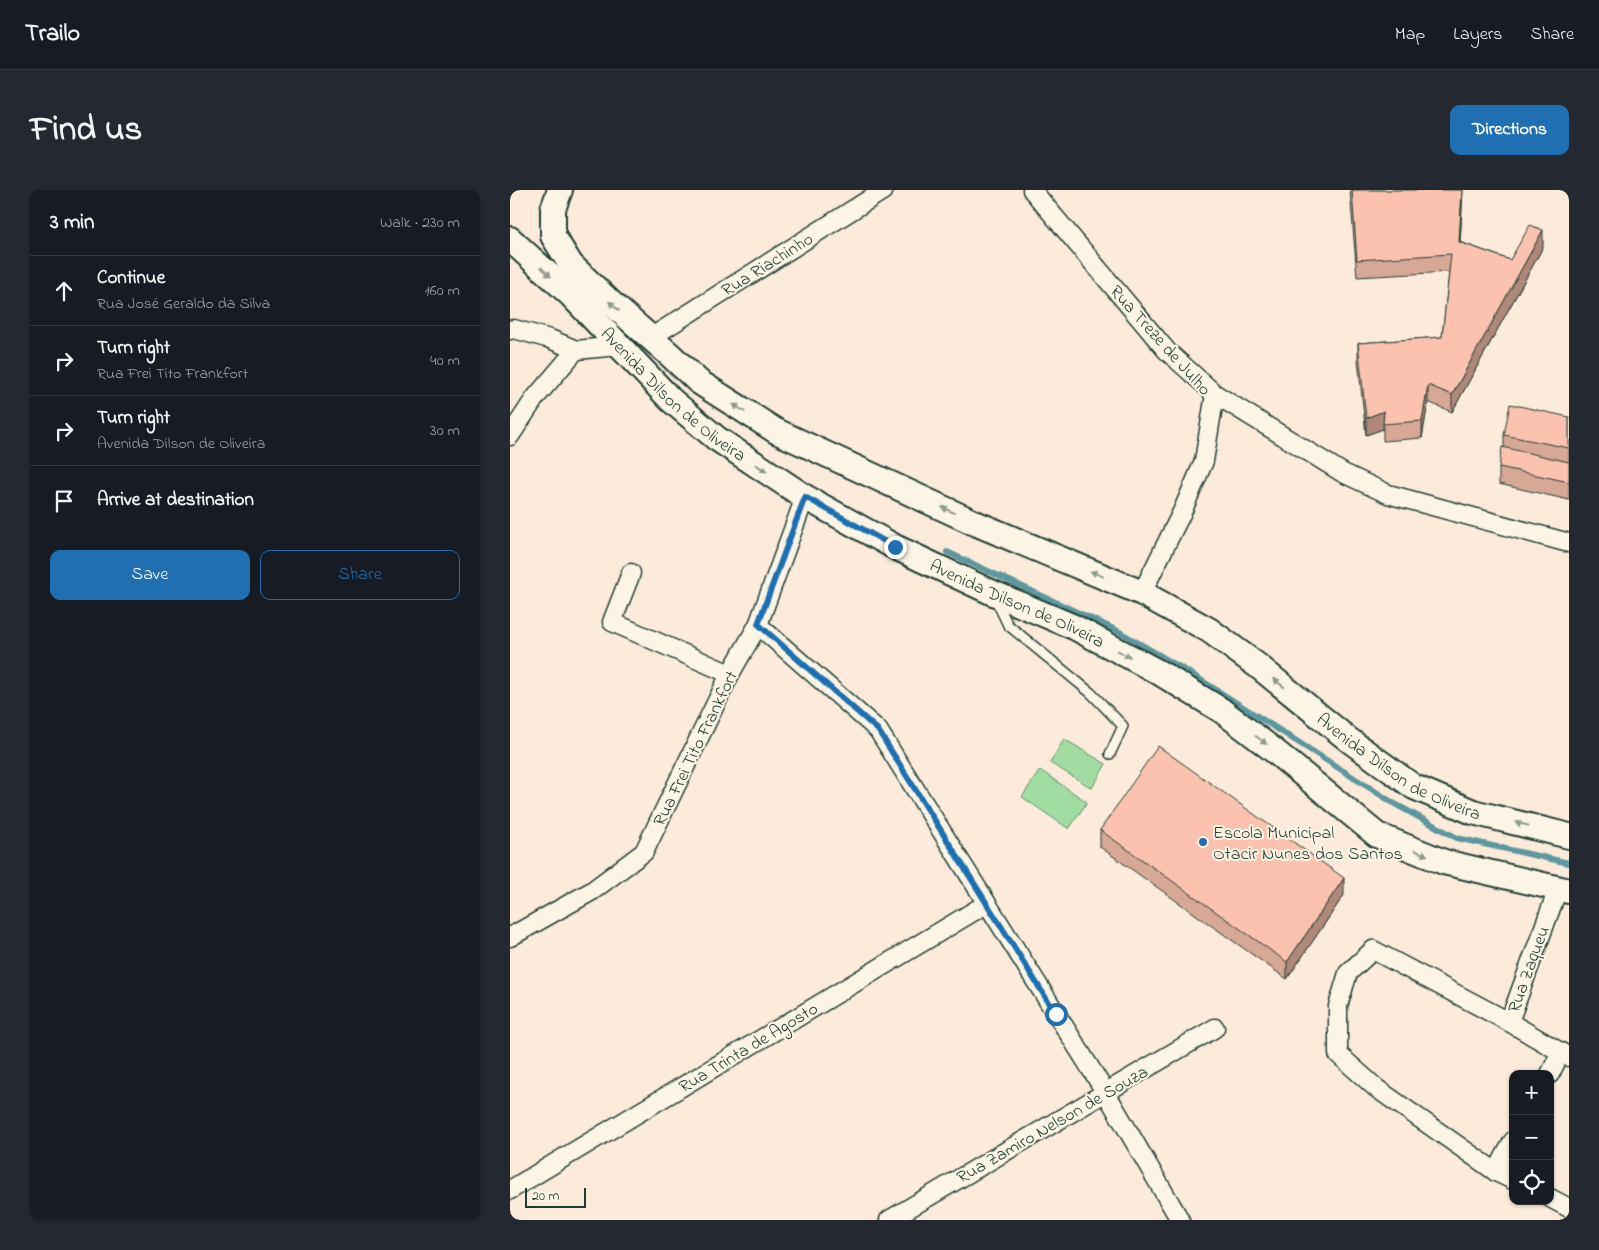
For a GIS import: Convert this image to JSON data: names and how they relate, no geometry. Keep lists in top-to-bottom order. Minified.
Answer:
{"streets":{"main road":["Avenida Dilson de Oliveira"],"street":["Rua Riachinho","Rua Treze de Julho","Rua Frei Tito Frankfort","Rua Zaqueu","Rua Trinta de Agosto","Rua Zamiro Nelson de Souza"]},"crossings":[["Rua Riachinho","Avenida Dilson de Oliveira"],["Rua Treze de Julho","Avenida Dilson de Oliveira"],["Avenida Dilson de Oliveira","Rua Frei Tito Frankfort"],["Avenida Dilson de Oliveira","Rua Zaqueu"]],"places":["Escola Municipal Otacir Nunes dos Santos"],"scale_bar":"20 m","page":{"header":"Trailo","nav":["Map","Layers","Share"],"title":"Find us","buttons":["Directions",["Save","Share"]],"heading":["3 min","Walk · 230 m"],"list":[["Continue","Rua José Geraldo da Silva","160 m"],["Turn right","Rua Frei Tito Frankfort","40 m"],["Turn right","Avenida Dilson de Oliveira","30 m"],"Arrive at destination"],"map_buttons":["+","−"],"scale":"20 m"}}
